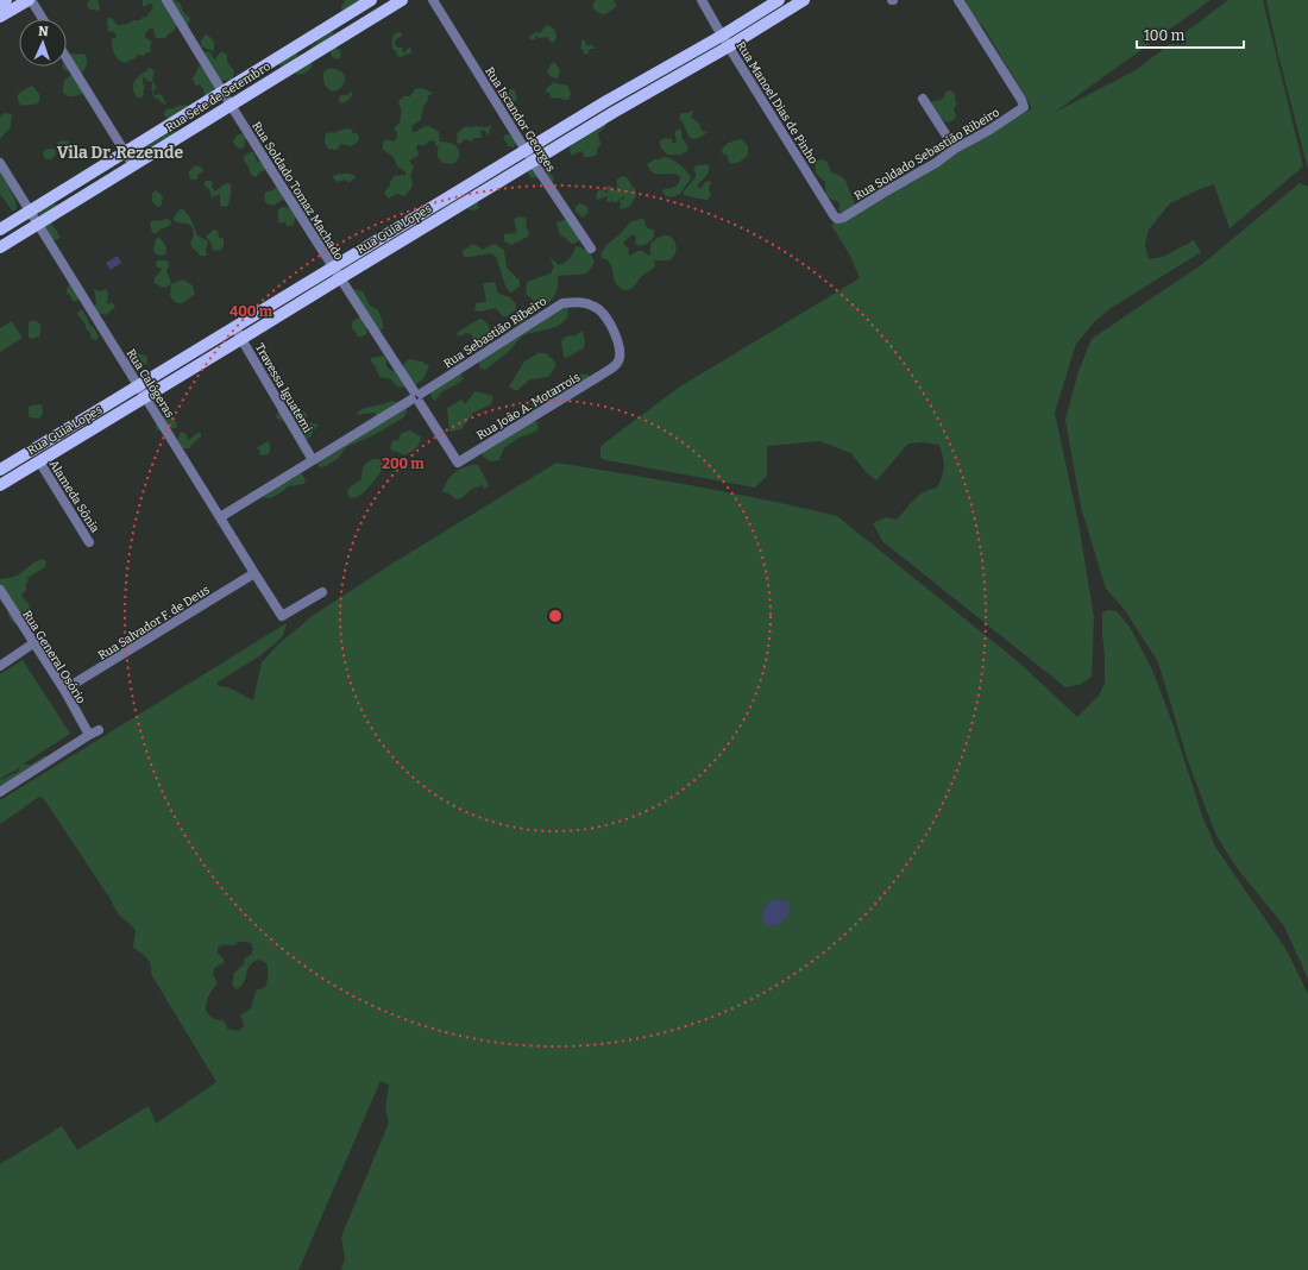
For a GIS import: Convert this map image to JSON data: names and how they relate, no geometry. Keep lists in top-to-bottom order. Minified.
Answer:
{"streets":{"main road":["Rua Sete de Setembro","Rua Guia Lopes"],"street":["Rua Manoel Dias de Pinho","Rua Iscandor Georges","Rua Soldado Sebastião Ribeiro","Rua Soldado Tomaz Machado","Rua Sebastião Ribeiro","Rua Calógeras","Travessa Iguatemi","Rua João A. Motarrois","Alameda Sônia","Rua Salvador F. de Deus","Rua General Osório"]},"crossings":[["Rua Sete de Setembro","Rua Soldado Tomaz Machado"],["Rua Sete de Setembro","Rua Calógeras"],["Rua Manoel Dias de Pinho","Rua Soldado Sebastião Ribeiro"],["Rua Manoel Dias de Pinho","Rua Guia Lopes"],["Rua Iscandor Georges","Rua Guia Lopes"],["Rua Soldado Tomaz Machado","Rua Guia Lopes"],["Rua Soldado Tomaz Machado","Rua Sebastião Ribeiro"],["Rua Soldado Tomaz Machado","Rua João A. Motarrois"],["Rua Guia Lopes","Rua Calógeras"],["Rua Guia Lopes","Travessa Iguatemi"],["Rua Guia Lopes","Alameda Sônia"],["Rua Sebastião Ribeiro","Rua Calógeras"],["Rua Sebastião Ribeiro","Travessa Iguatemi"],["Rua Sebastião Ribeiro","Rua João A. Motarrois"],["Rua Calógeras","Rua Salvador F. de Deus"],["Rua Salvador F. de Deus","Rua General Osório"]],"districts":["Vila Dr. Rezende"],"scale_bar":"100 m","north":"top","rings":["400 m","200 m"]}
